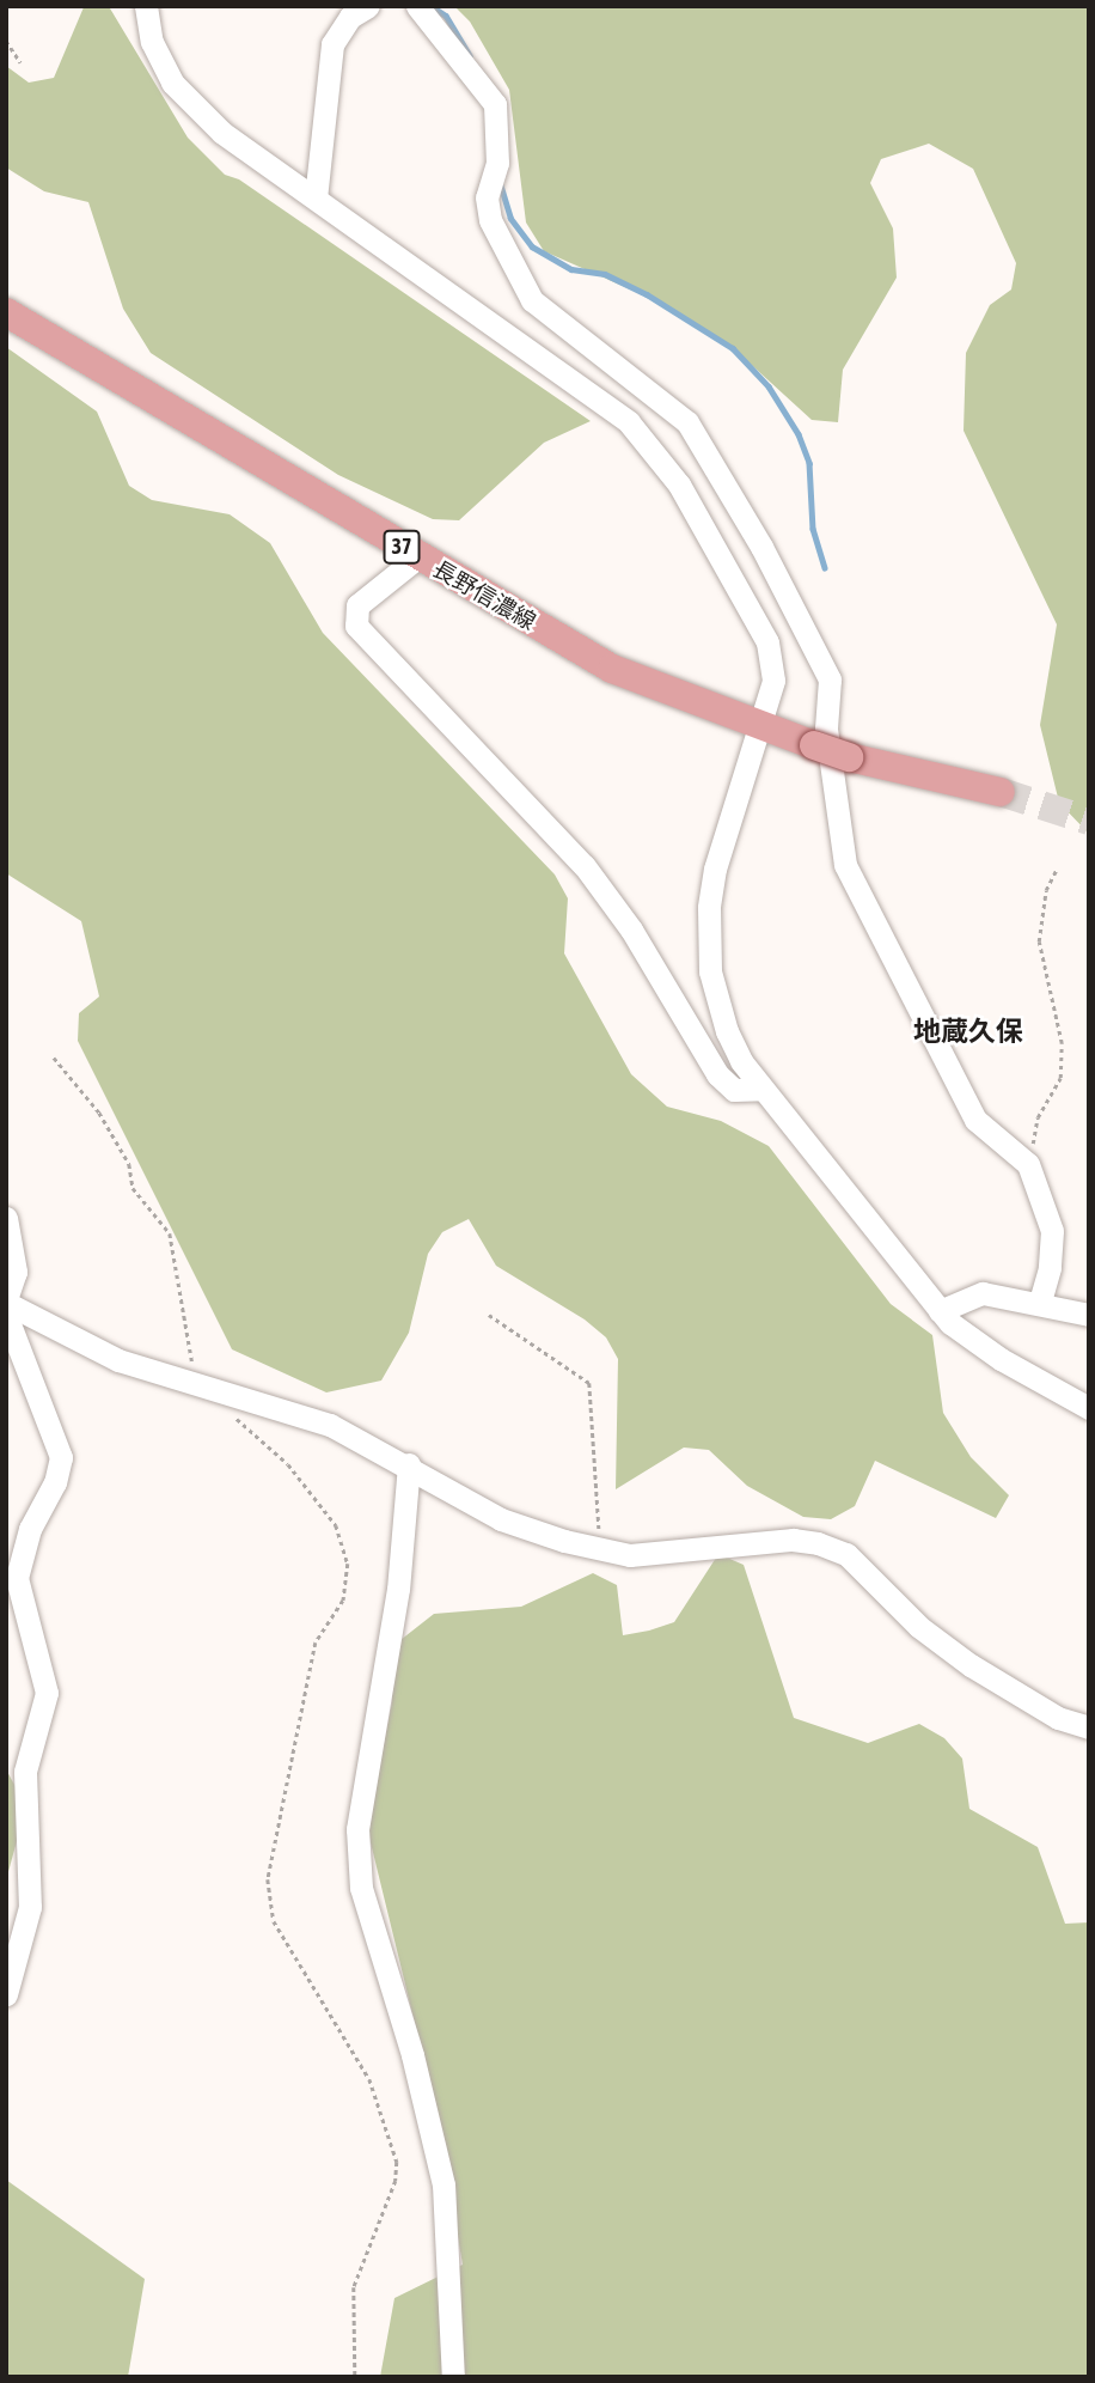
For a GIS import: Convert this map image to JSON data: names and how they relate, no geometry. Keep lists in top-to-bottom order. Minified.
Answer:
{"streets":{"main road":["37","長野信濃線"]},"districts":["地蔵久保"]}
